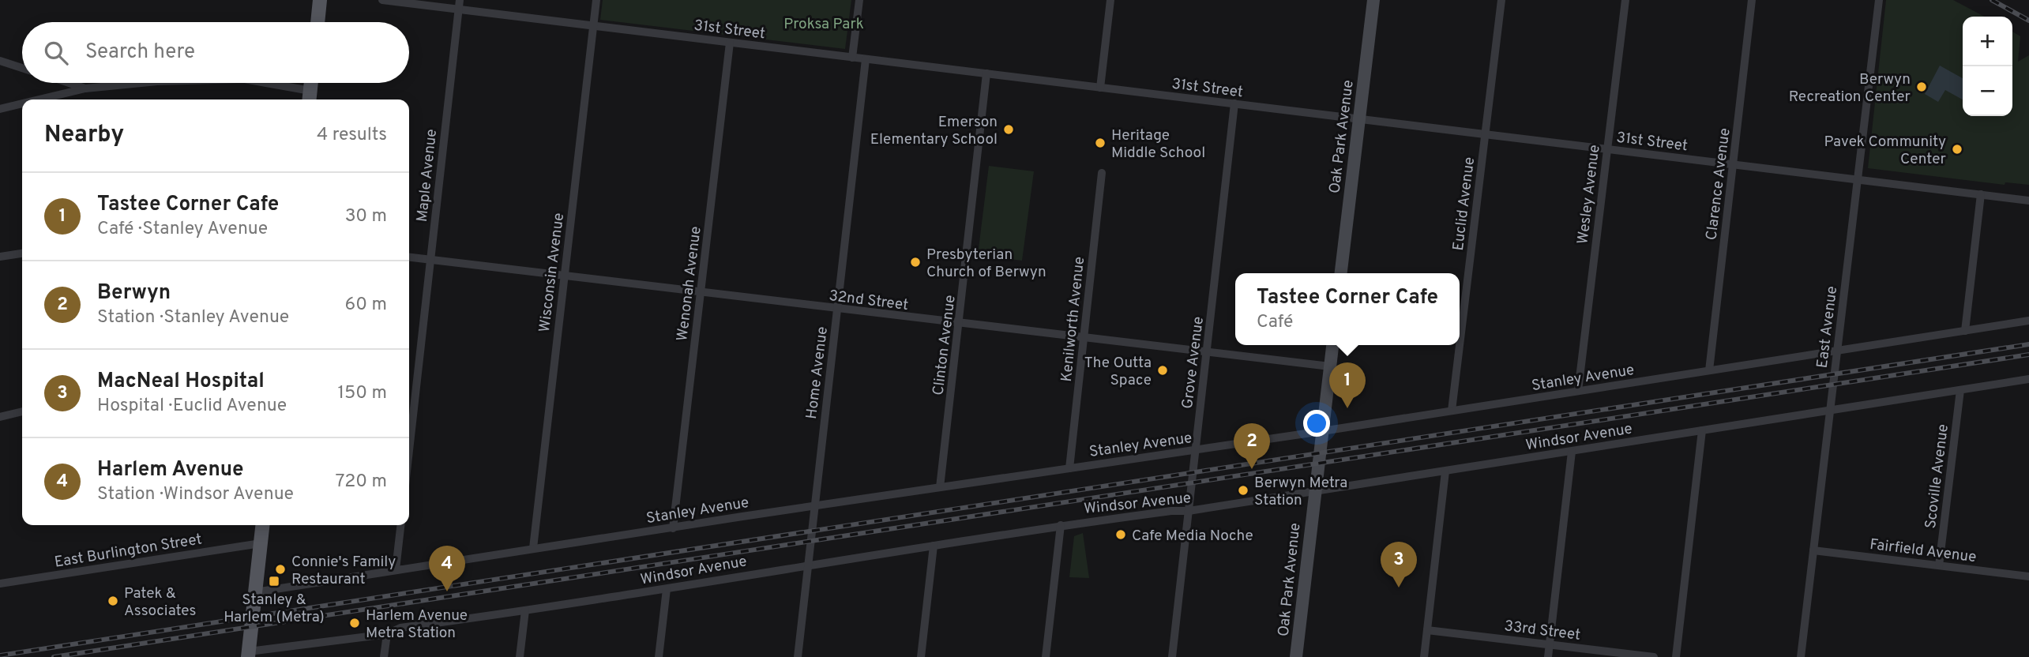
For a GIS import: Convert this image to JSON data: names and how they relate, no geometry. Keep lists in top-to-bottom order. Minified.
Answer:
{"streets":{"street":["31st Street","Oak Park Avenue","Maple Avenue","Clarence Avenue","Wesley Avenue","Euclid Avenue","Wisconsin Avenue","Wenonah Avenue","32nd Street","Kenilworth Avenue","East Avenue","Clinton Avenue","Grove Avenue","Home Avenue","Stanley Avenue","Windsor Avenue","Scoville Avenue","East Burlington Street","Fairfield Avenue","33rd Street"]},"crossings":[["31st Street","Oak Park Avenue"],["31st Street","Maple Avenue"],["31st Street","Clarence Avenue"],["31st Street","Wesley Avenue"],["31st Street","Euclid Avenue"],["31st Street","Wisconsin Avenue"],["31st Street","Wenonah Avenue"],["31st Street","East Avenue"],["31st Street","Clinton Avenue"],["31st Street","Grove Avenue"],["31st Street","Home Avenue"],["Oak Park Avenue","32nd Street"],["Oak Park Avenue","Stanley Avenue"],["Oak Park Avenue","Windsor Avenue"],["Maple Avenue","32nd Street"],["Clarence Avenue","Stanley Avenue"],["Wesley Avenue","Stanley Avenue"],["Euclid Avenue","Stanley Avenue"],["Wisconsin Avenue","32nd Street"],["Wisconsin Avenue","Stanley Avenue"],["Wenonah Avenue","32nd Street"],["Wenonah Avenue","Stanley Avenue"],["32nd Street","Kenilworth Avenue"],["32nd Street","Clinton Avenue"],["32nd Street","Grove Avenue"],["32nd Street","Home Avenue"],["Kenilworth Avenue","Stanley Avenue"],["East Avenue","Stanley Avenue"],["East Avenue","Windsor Avenue"],["East Avenue","Fairfield Avenue"],["Clinton Avenue","Stanley Avenue"],["Grove Avenue","Stanley Avenue"],["Grove Avenue","Windsor Avenue"],["Home Avenue","Stanley Avenue"],["Home Avenue","Windsor Avenue"],["Windsor Avenue","Scoville Avenue"],["Scoville Avenue","Fairfield Avenue"]],"parks":["Proksa Park"],"places":{"other":["Berwyn Recreation Center","Emerson Elementary School","Heritage Middle School","Pavek Community Center","Presbyterian Church of Berwyn","The Outta Space","Berwyn Metra Station","Cafe Media Noche","Connie's Family Restaurant","Patek & Associates","Harlem Avenue Metra Station"],"transit":["Stanley & Harlem (Metra)"]},"page":{"map_buttons":["+","−"],"search":"Search here","heading":["Nearby","4 results"],"list":[{"mark":"1","name":"Tastee Corner Cafe","note":"Café · Stanley Avenue","value":"30 m"},{"mark":"2","name":"Berwyn","note":"Station · Stanley Avenue","value":"60 m"},{"mark":"3","name":"MacNeal Hospital","note":"Hospital · Euclid Avenue","value":"150 m"},{"mark":"4","name":"Harlem Avenue","note":"Station · Windsor Avenue","value":"720 m"}],"popup":["Tastee Corner Cafe","Café"],"pins":["1","2","3","4"]}}
